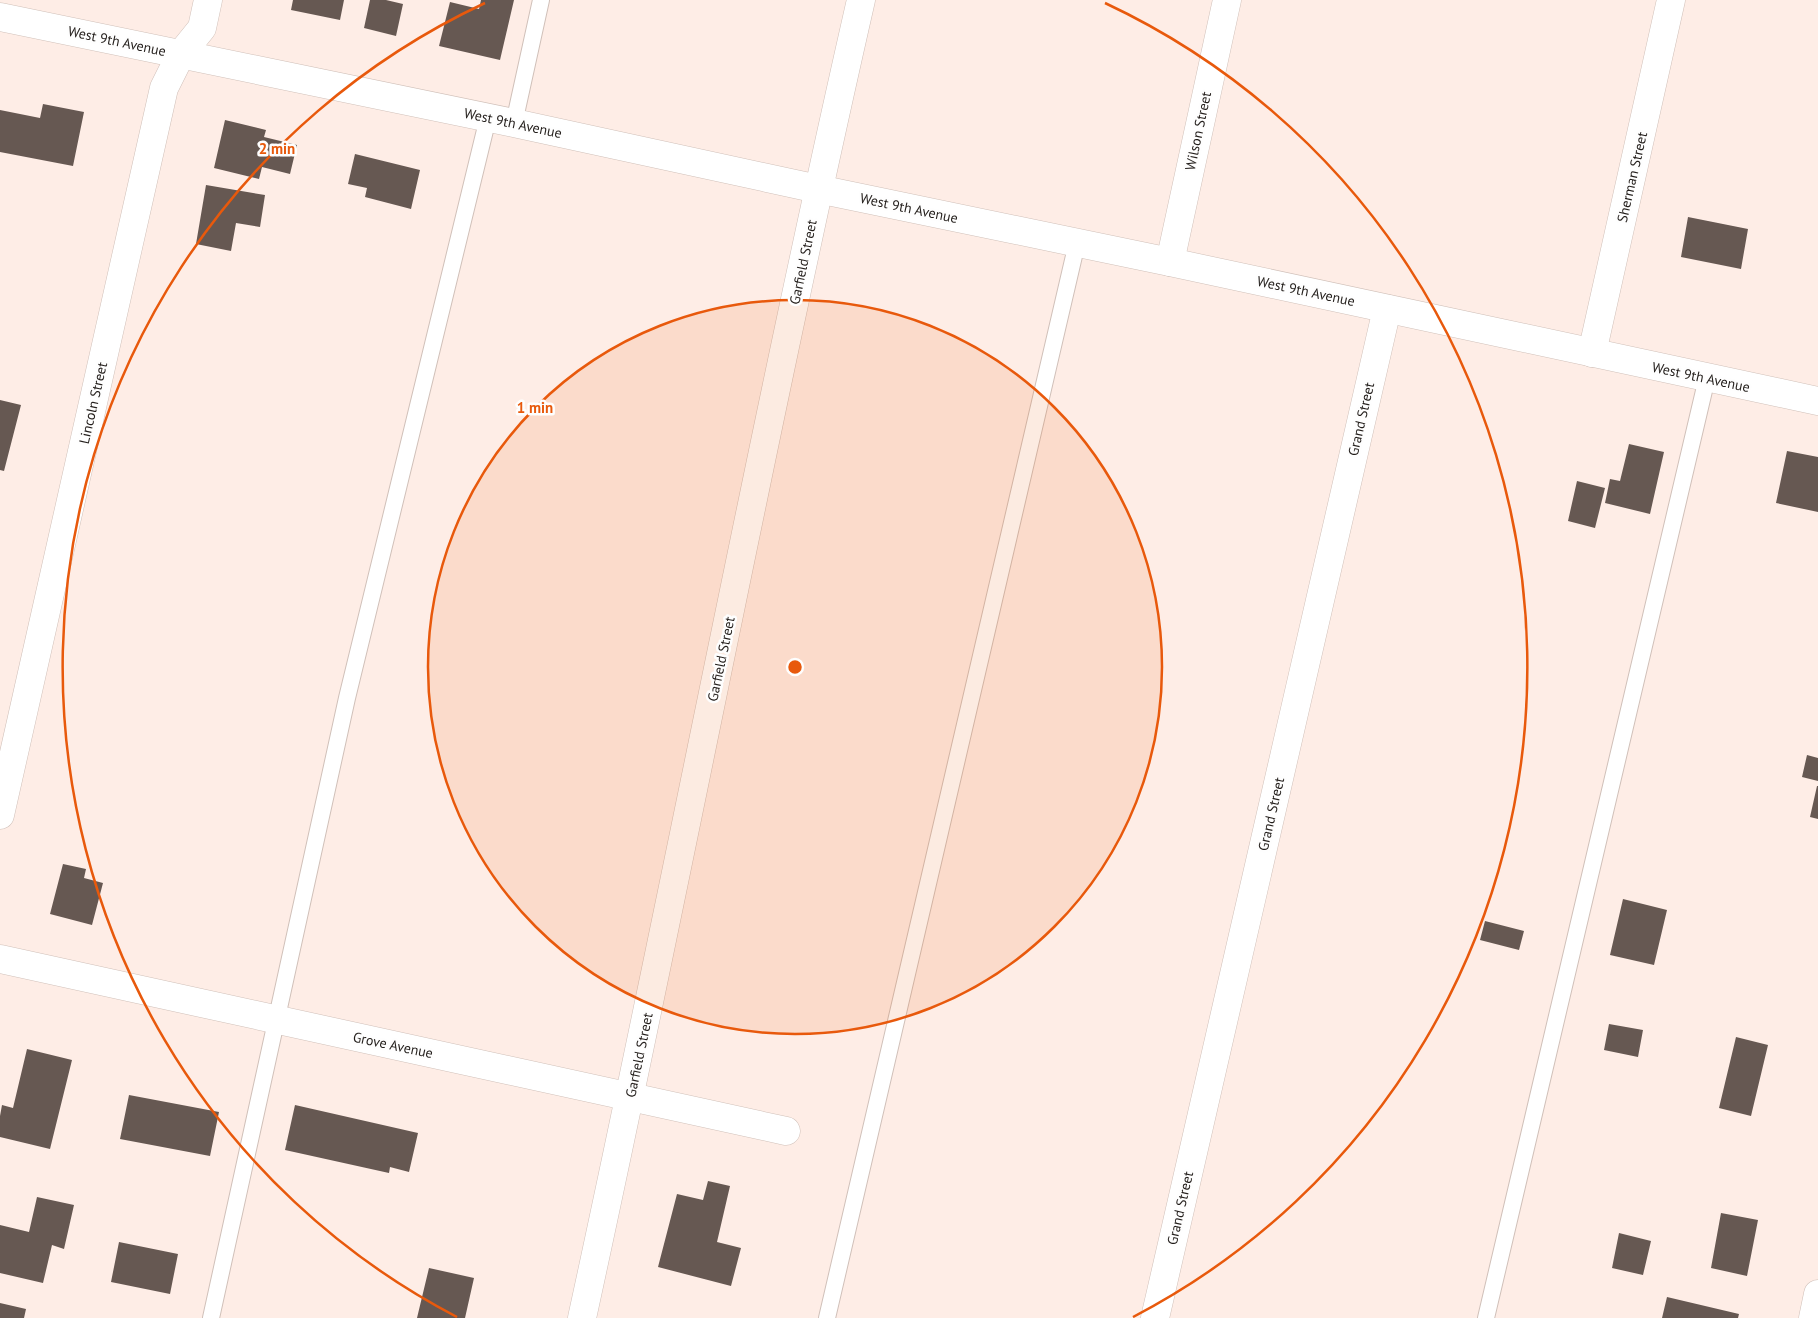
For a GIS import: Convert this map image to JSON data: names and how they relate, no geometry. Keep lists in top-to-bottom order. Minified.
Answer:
{"streets":{"street":["West 9th Avenue","Wilson Street","Sherman Street","Garfield Street","Lincoln Street","Grand Street","Grove Avenue"]},"crossings":[["West 9th Avenue","Wilson Street"],["West 9th Avenue","Sherman Street"],["West 9th Avenue","Garfield Street"],["West 9th Avenue","Lincoln Street"],["West 9th Avenue","Grand Street"],["Garfield Street","Grove Avenue"]],"rings":["2 min","1 min"]}
